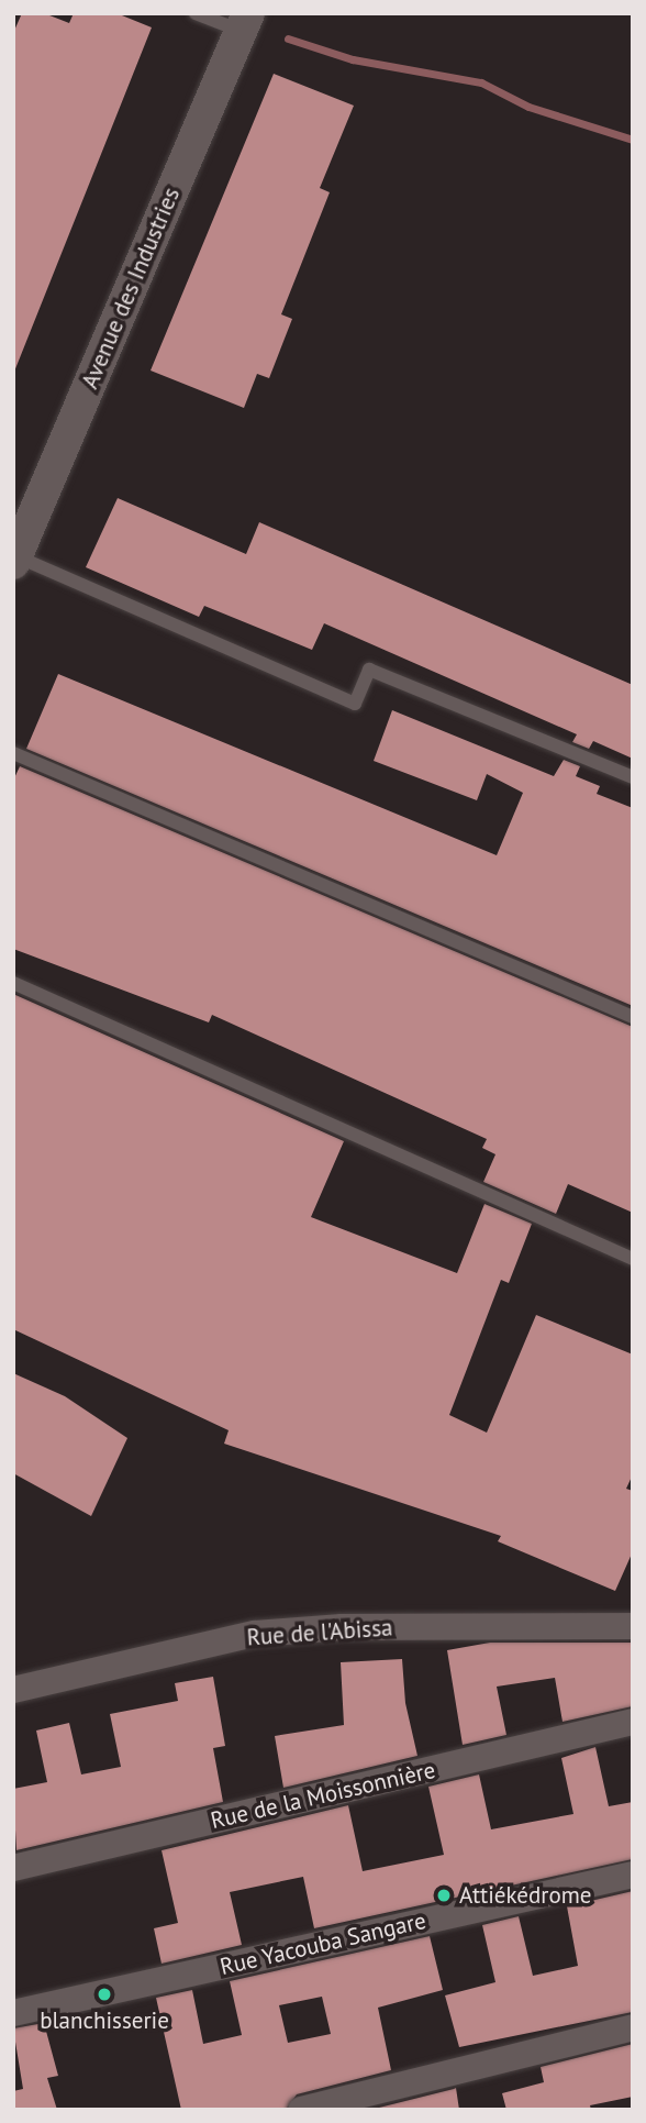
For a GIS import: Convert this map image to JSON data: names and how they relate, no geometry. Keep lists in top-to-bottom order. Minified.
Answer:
{"streets":{"street":["Avenue des Industries","Rue de l'Abissa","Rue de la Moissonnière","Rue Yacouba Sangare"]},"places":["Attiékédrome","blanchisserie"]}
